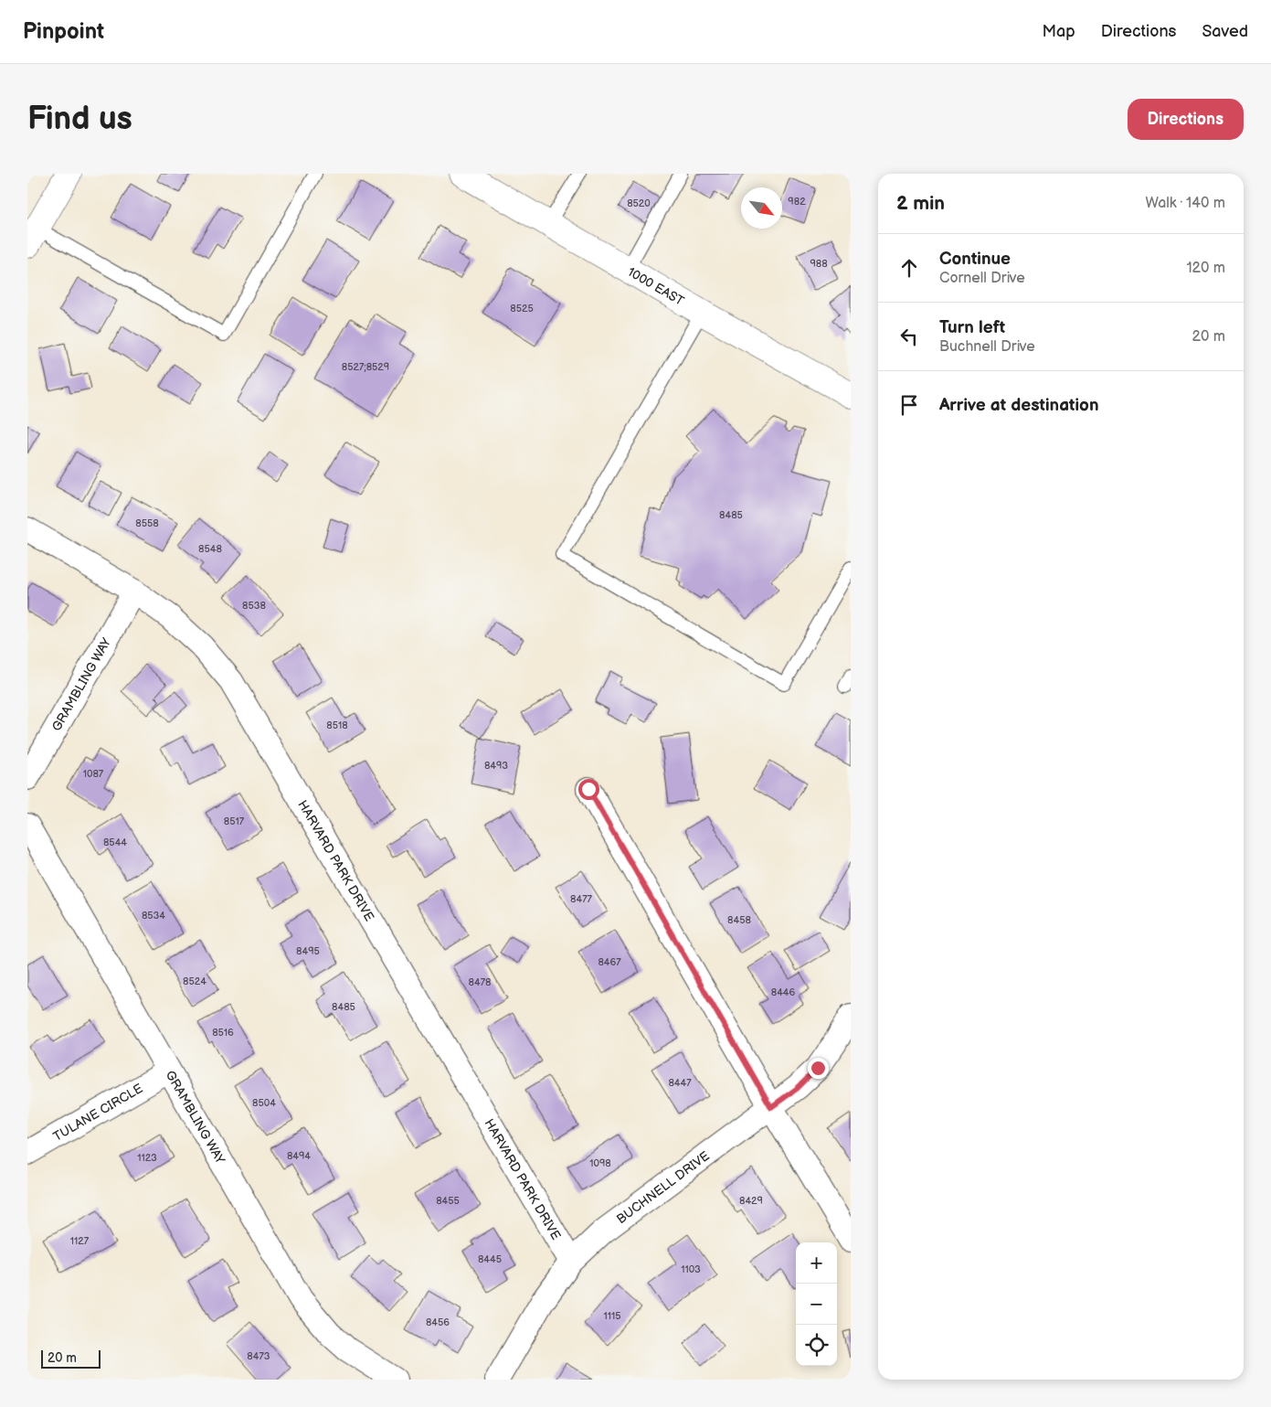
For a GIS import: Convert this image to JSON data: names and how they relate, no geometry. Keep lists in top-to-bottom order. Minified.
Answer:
{"streets":{"street":["1000 EAST","GRAMBLING WAY","HARVARD PARK DRIVE","TULANE CIRCLE","BUCHNELL DRIVE"]},"crossings":[["GRAMBLING WAY","HARVARD PARK DRIVE"],["GRAMBLING WAY","TULANE CIRCLE"],["HARVARD PARK DRIVE","BUCHNELL DRIVE"]],"house_numbers":["982","8520","988","8525","8527;8529","8485","8558","8548","8538","8518","8493","1087","8517","8544","8477","8534","8458","8495","8467","8524","8478","8446","8485","8516","8447","8504","8494","1123","1098","8455","8429","1127","8445","1103","1115","8456","8473"],"scale_bar":"20 m","north":"bottom right","page":{"header":"Pinpoint","nav":["Map","Directions","Saved"],"buttons":"Directions","title":"Find us","heading":["2 min","Walk · 140 m"],"list":[["Continue","Cornell Drive","120 m"],["Turn left","Buchnell Drive","20 m"],"Arrive at destination"],"map_buttons":["+","−"],"scale":"20 m"}}
